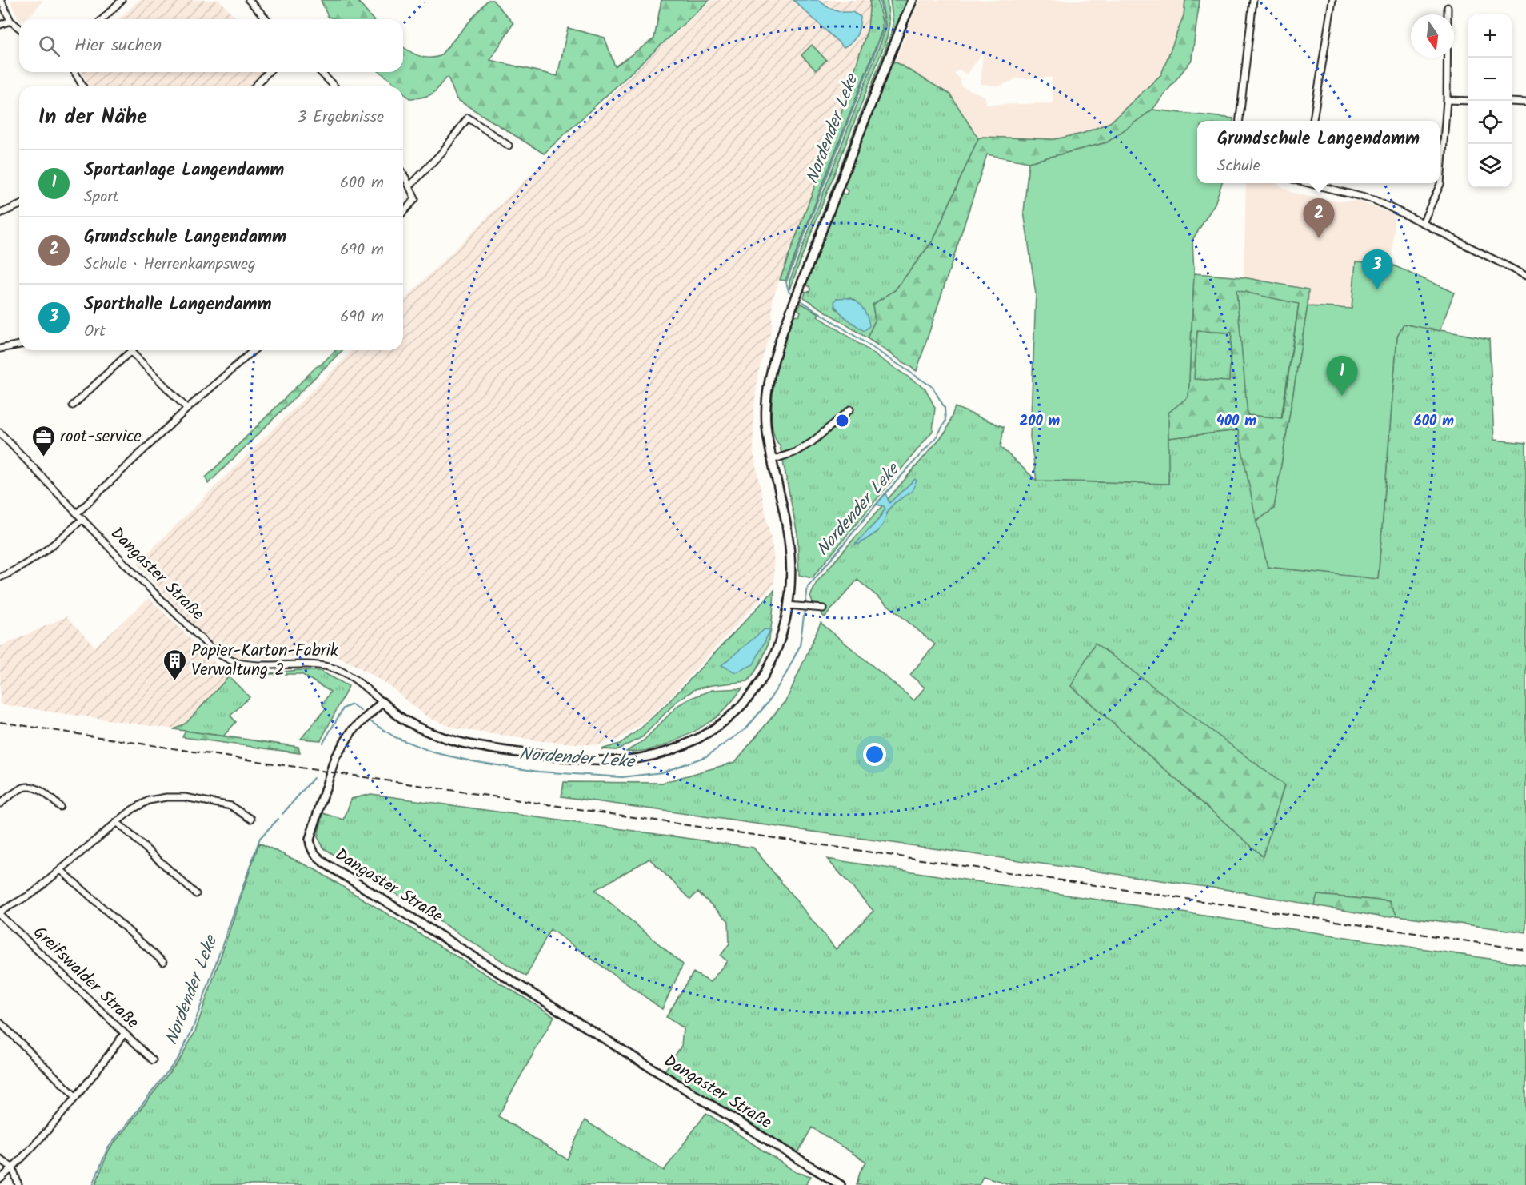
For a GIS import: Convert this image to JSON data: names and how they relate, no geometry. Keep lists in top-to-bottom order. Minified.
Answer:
{"streets":{"street":["Dangaster Straße","Greifswalder Straße"]},"water":["Nordender Leke"],"places":{"office":["root-service"],"building":["Papier-Karton-Fabrik Verwaltung 2"]},"north":"bottom","page":{"map_buttons":["+","−"],"search":"Hier suchen","heading":["In der Nähe","3 Ergebnisse"],"popup":["Grundschule Langendamm","Schule"],"list":[{"mark":"1","name":"Sportanlage Langendamm","note":"Sport","value":"600 m"},{"mark":"2","name":"Grundschule Langendamm","note":"Schule · Herrenkampsweg","value":"690 m"},{"mark":"3","name":"Sporthalle Langendamm","note":"Ort","value":"690 m"}],"pins":["2","3","1"]},"rings":["200 m","400 m","600 m"]}
